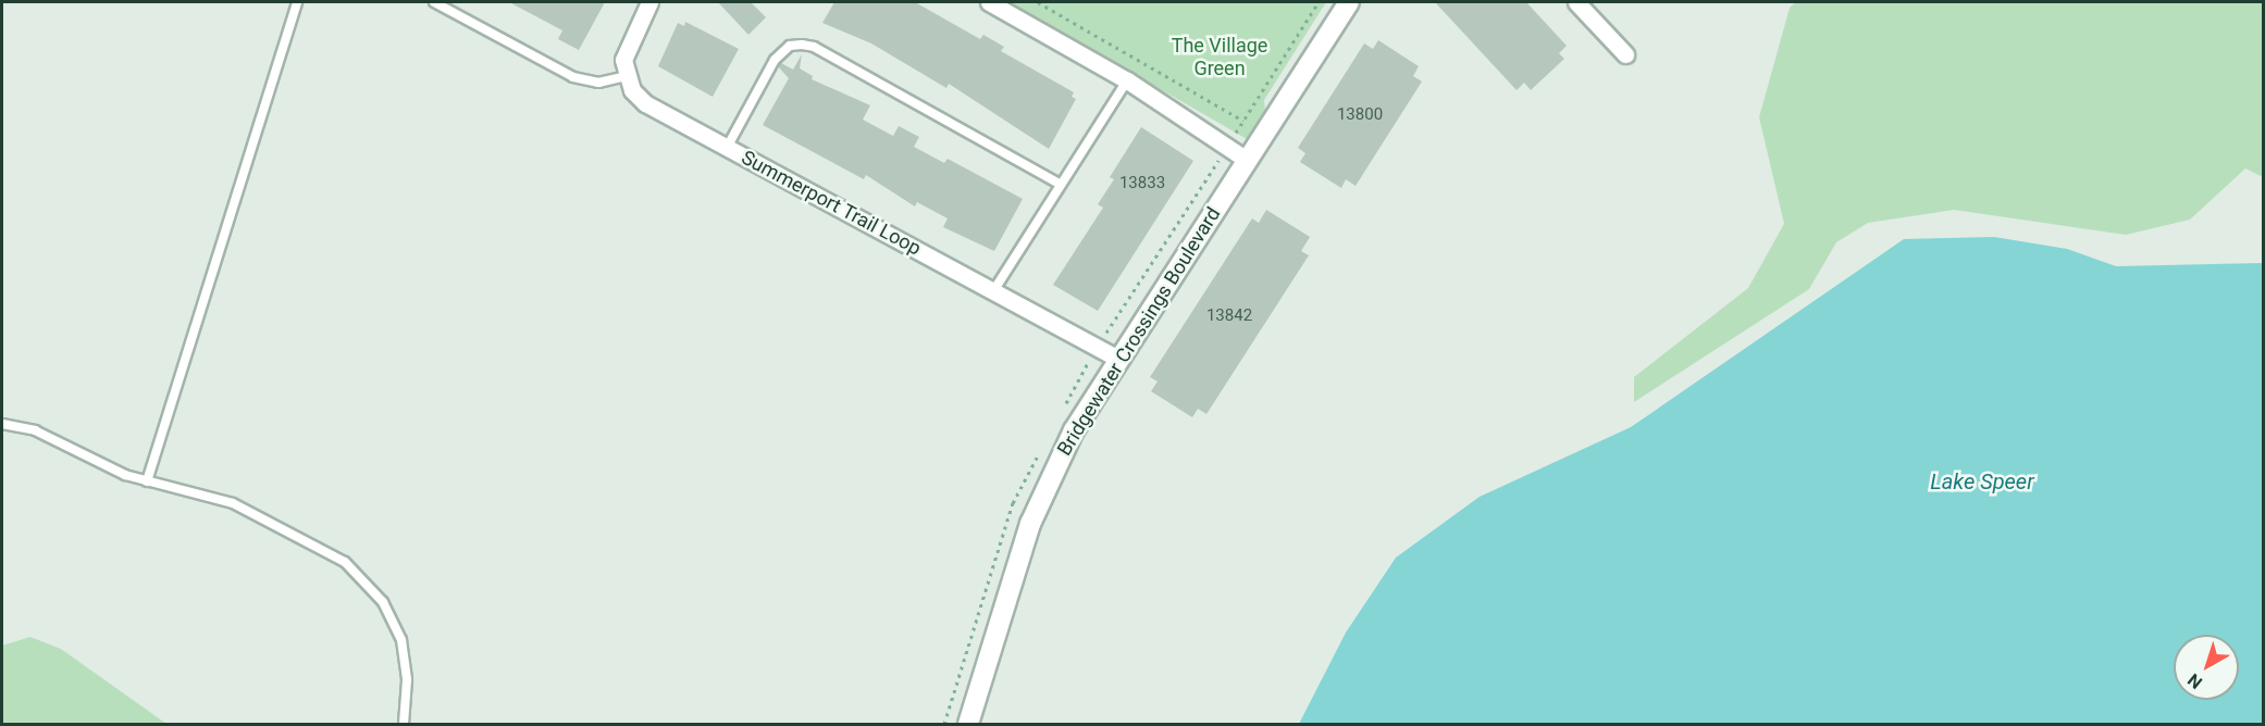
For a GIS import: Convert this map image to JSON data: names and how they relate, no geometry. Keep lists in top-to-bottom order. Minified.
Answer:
{"streets":{"street":["Summerport Trail Loop","Bridgewater Crossings Boulevard"]},"crossings":[["Summerport Trail Loop","Bridgewater Crossings Boulevard"]],"water":["Lake Speer"],"parks":["The Village Green"],"house_numbers":["13800","13833","13842"],"north":"bottom left"}
